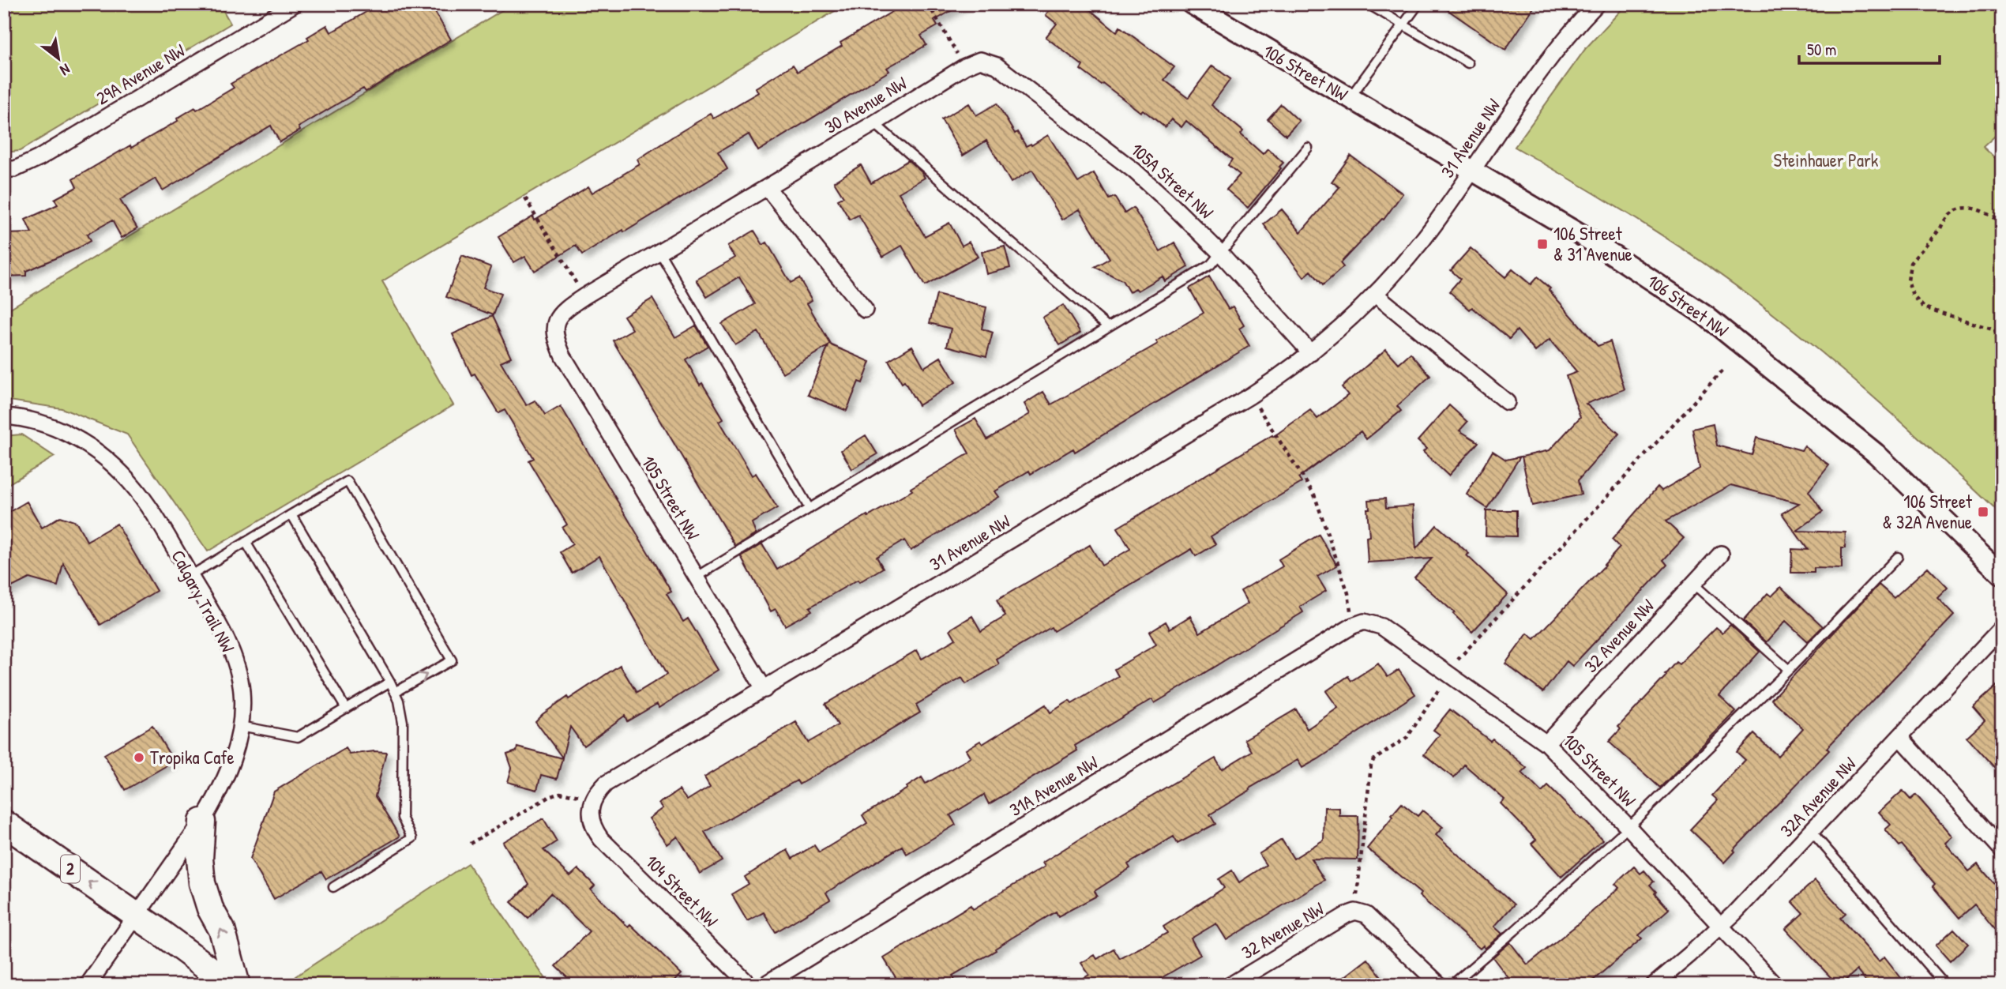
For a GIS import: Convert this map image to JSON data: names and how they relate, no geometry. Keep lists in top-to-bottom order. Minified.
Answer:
{"streets":{"highway":["2"],"street":["106 Street NW","29A Avenue NW","30 Avenue NW","31 Avenue NW","105A Street NW","105 Street NW","Calgary Trail NW","32 Avenue NW","31A Avenue NW","32A Avenue NW","104 Street NW"]},"crossings":[["106 Street NW","31 Avenue NW"],["30 Avenue NW","105A Street NW"],["30 Avenue NW","105 Street NW"],["31 Avenue NW","105A Street NW"],["31 Avenue NW","105 Street NW"],["31 Avenue NW","104 Street NW"],["105 Street NW","32 Avenue NW"],["105 Street NW","31A Avenue NW"],["105 Street NW","32A Avenue NW"],["Calgary Trail NW","2"]],"parks":["Steinhauer Park"],"places":{"transit":["106 Street & 31 Avenue","106 Street & 32A Avenue"],"other":["Tropika Cafe"]},"scale_bar":"50 m","north":"bottom right"}
